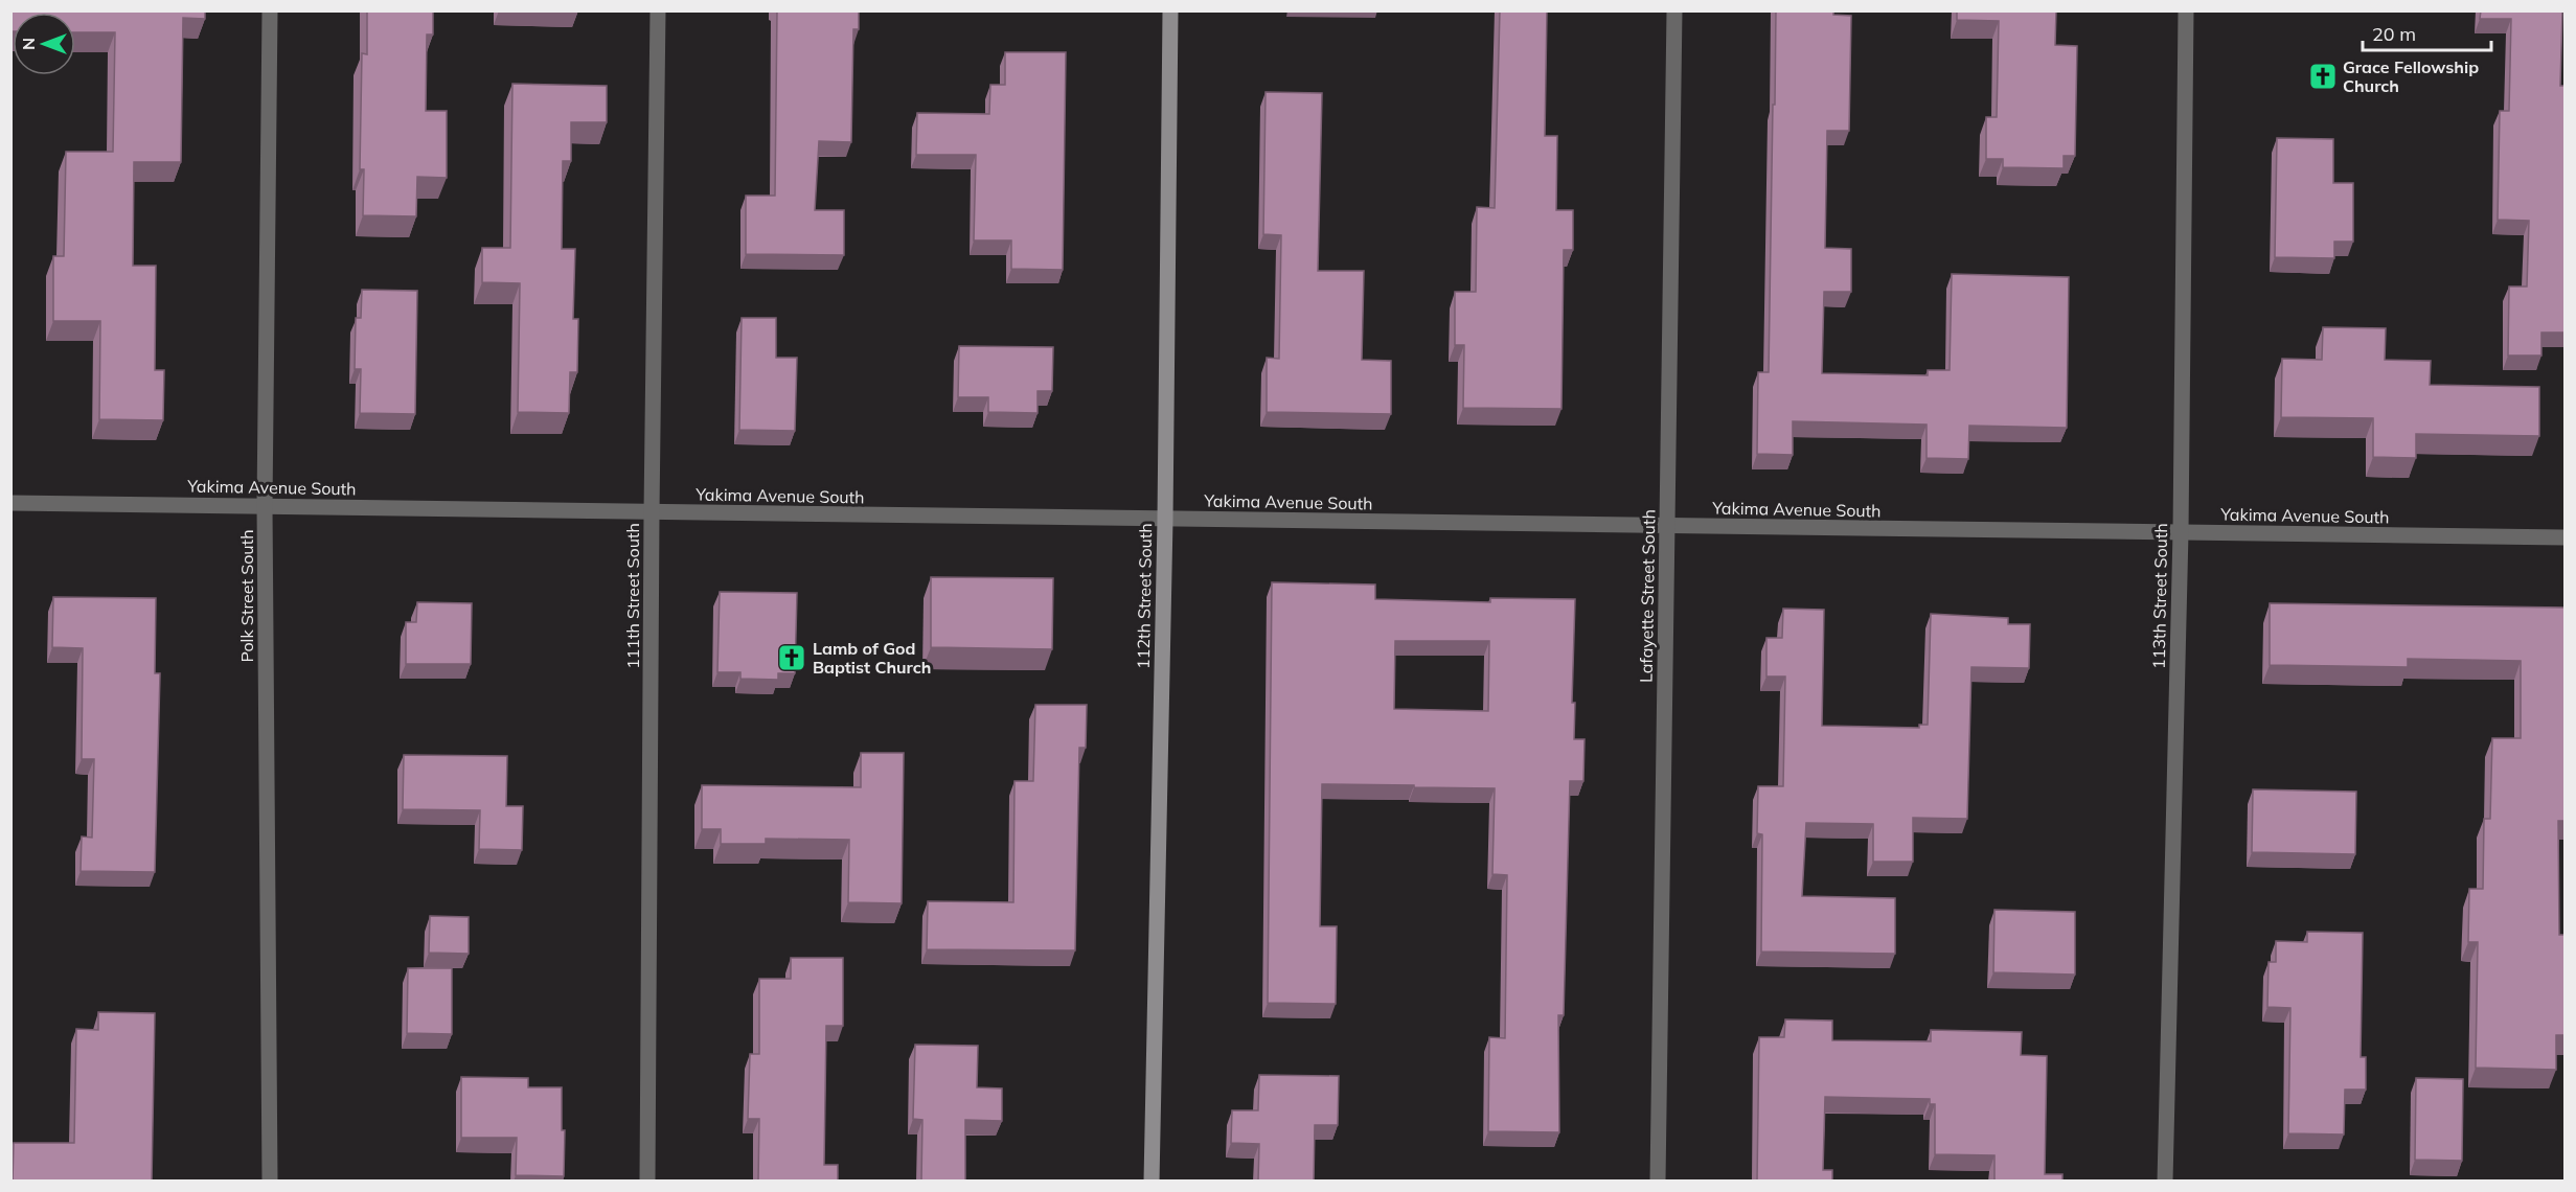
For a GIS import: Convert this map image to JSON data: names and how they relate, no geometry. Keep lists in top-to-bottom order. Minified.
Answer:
{"streets":{"main road":["112th Street South"],"street":["Yakima Avenue South","Polk Street South","111th Street South","Lafayette Street South","113th Street South"]},"crossings":[["Yakima Avenue South","Polk Street South"],["Yakima Avenue South","111th Street South"],["Yakima Avenue South","112th Street South"],["Yakima Avenue South","Lafayette Street South"],["Yakima Avenue South","113th Street South"]],"places":{"church":["Grace Fellowship Church","Lamb of God Baptist Church"]},"scale_bar":"20 m","north":"left"}
